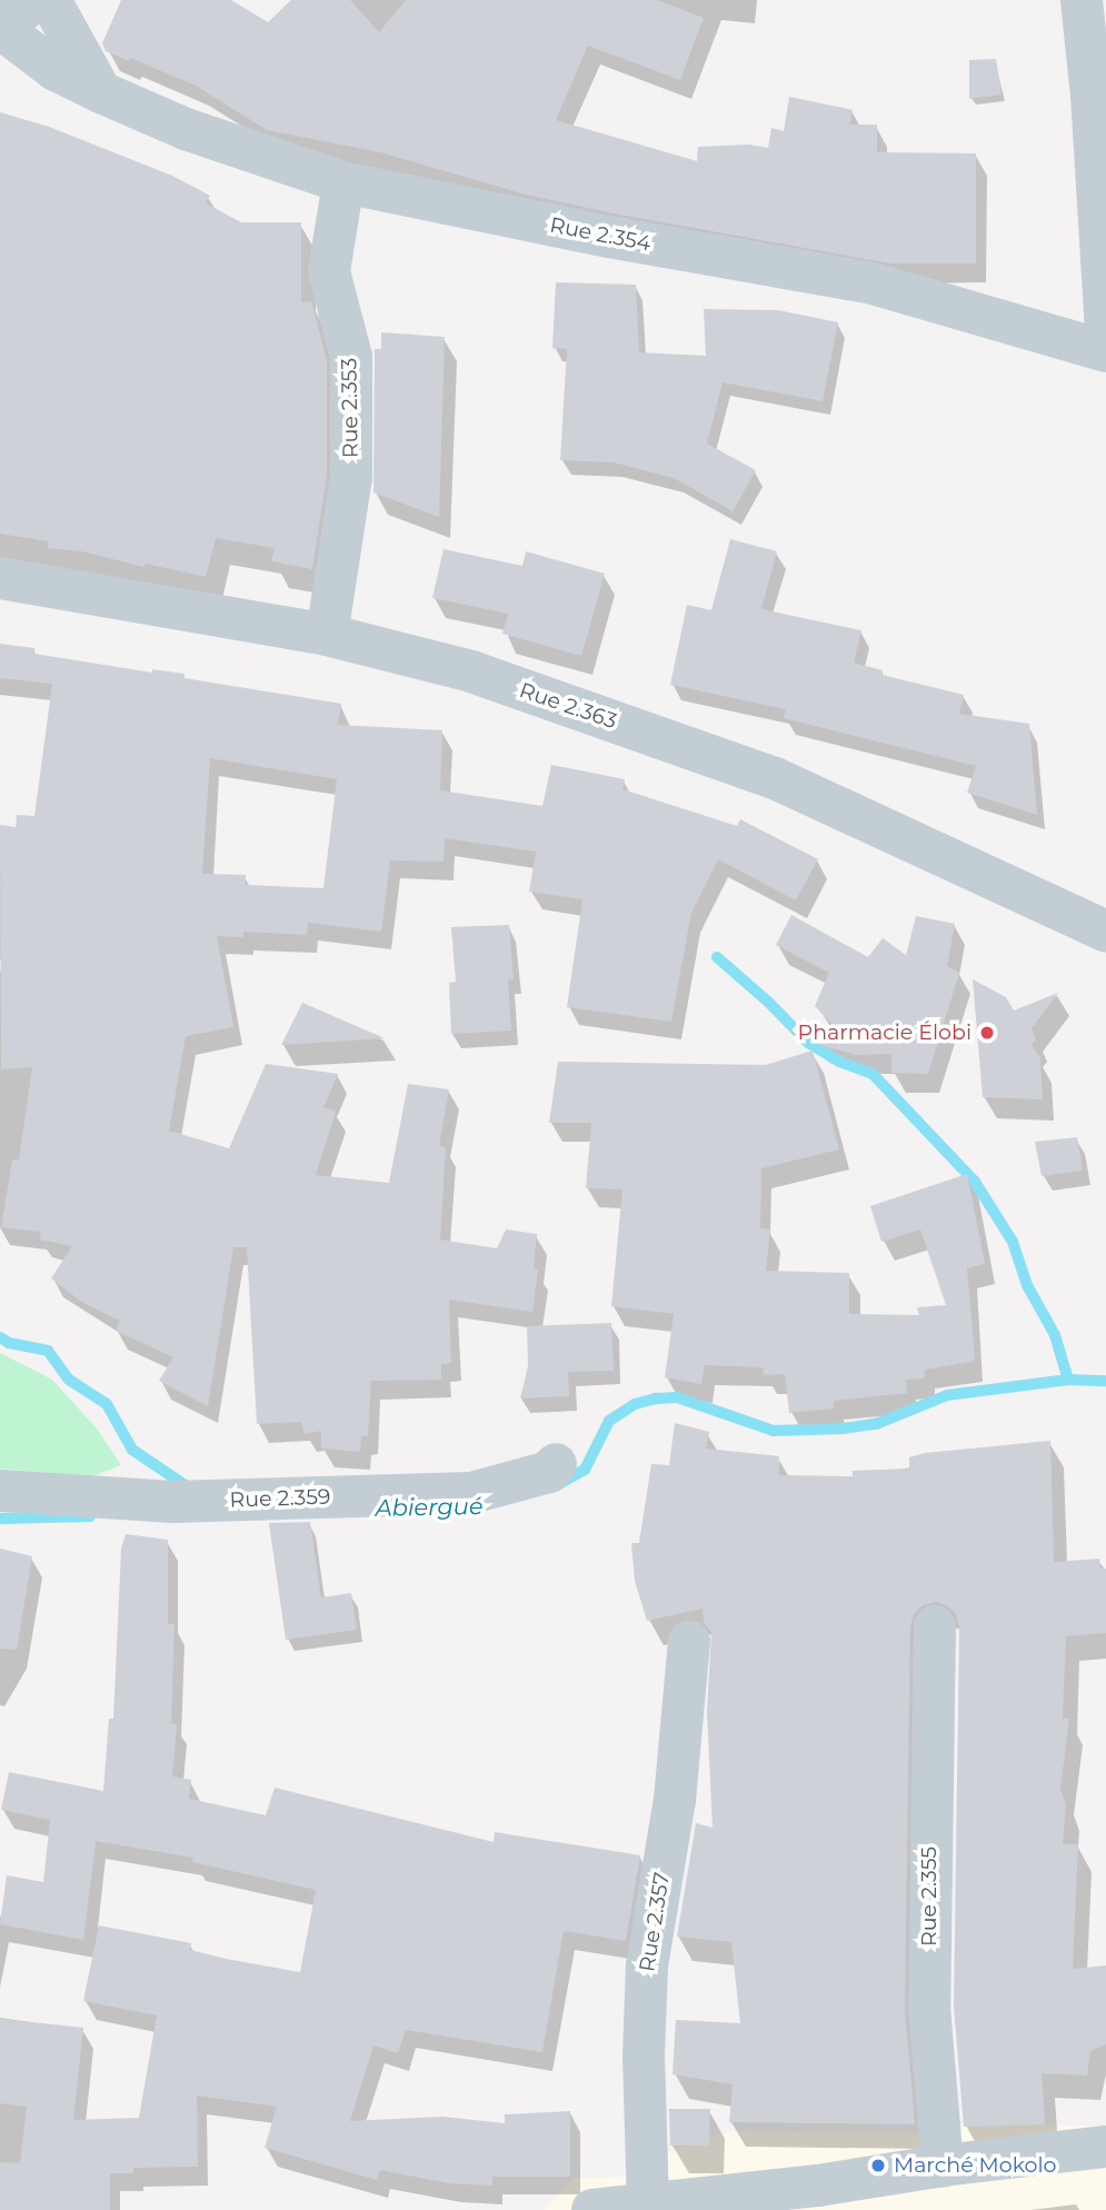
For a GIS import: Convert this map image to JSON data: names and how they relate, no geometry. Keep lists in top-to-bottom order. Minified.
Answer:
{"streets":{"street":["Rue 2.354","Rue 2.353","Rue 2.363","Rue 2.359","Rue 2.355","Rue 2.357"]},"crossings":[["Rue 2.354","Rue 2.353"],["Rue 2.353","Rue 2.363"]],"water":["Abiergué"],"places":["Pharmacie Élobi","Marché Mokolo"]}
